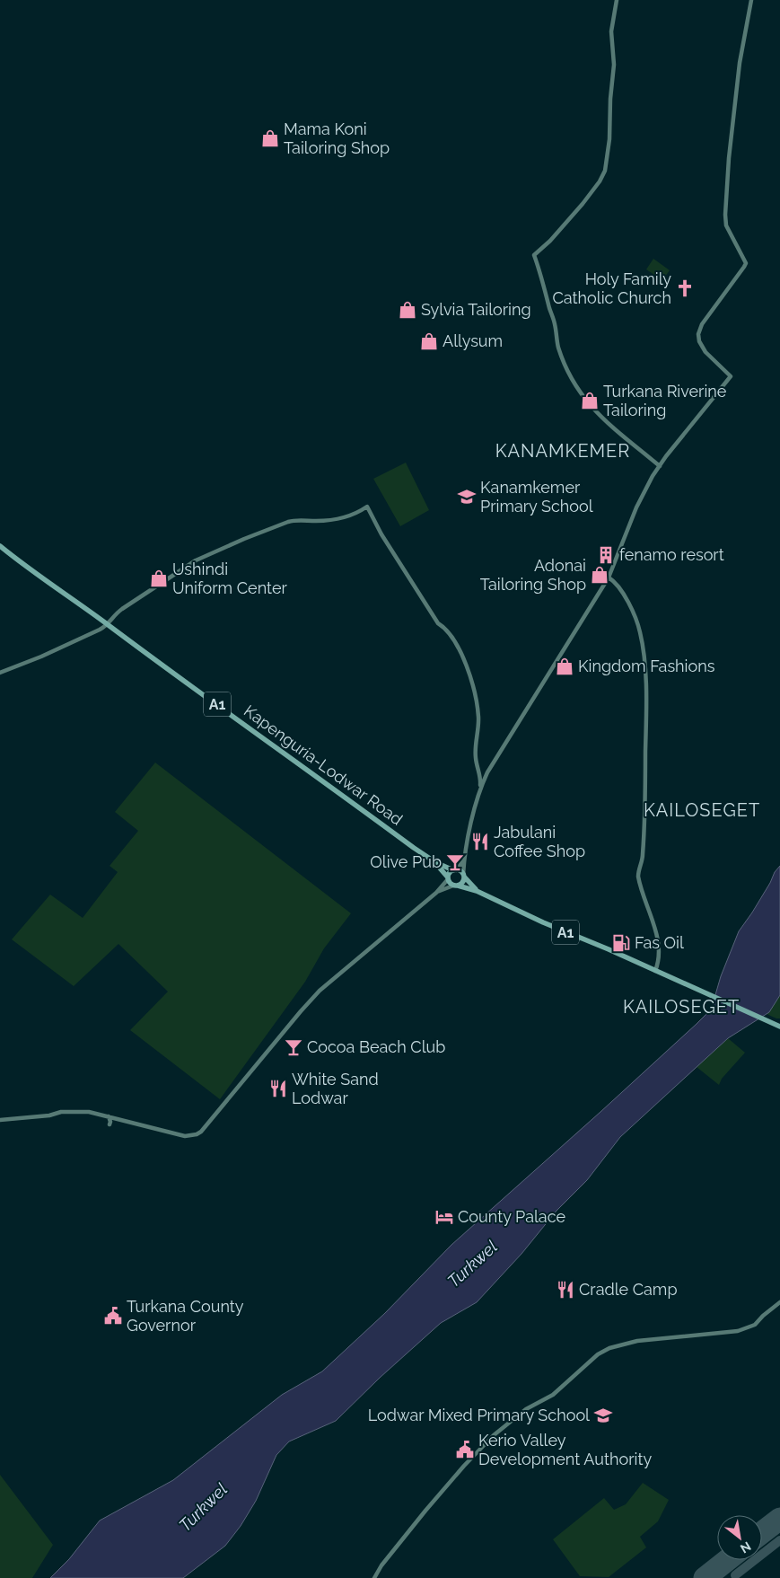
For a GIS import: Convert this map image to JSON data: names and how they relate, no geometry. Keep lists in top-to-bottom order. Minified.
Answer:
{"streets":{"highway":["A1","Kapenguria-Lodwar Road"]},"crossings":[["A1","Kapenguria-Lodwar Road"]],"districts":["KANAMKEMER","KAILOSEGET","KAILOSEGET"],"water":["Turkwel"],"places":{"shop":["Mama Koni Tailoring Shop","Sylvia Tailoring","Allysum","Turkana Riverine Tailoring","Adonai Tailoring Shop","Ushindi Uniform Center","Kingdom Fashions"],"church":["Holy Family Catholic Church"],"school or university":["Kanamkemer Primary School","Lodwar Mixed Primary School"],"building":["fenamo resort"],"restaurant":["Jabulani Coffee Shop","White Sand Lodwar","Cradle Camp"],"bar":["Olive Pub","Cocoa Beach Club"],"fuel station":["Fas Oil"],"hotel":["County Palace"],"public building":["Turkana County Governor","Kerio Valley Development Authority"]},"north":"bottom right"}
